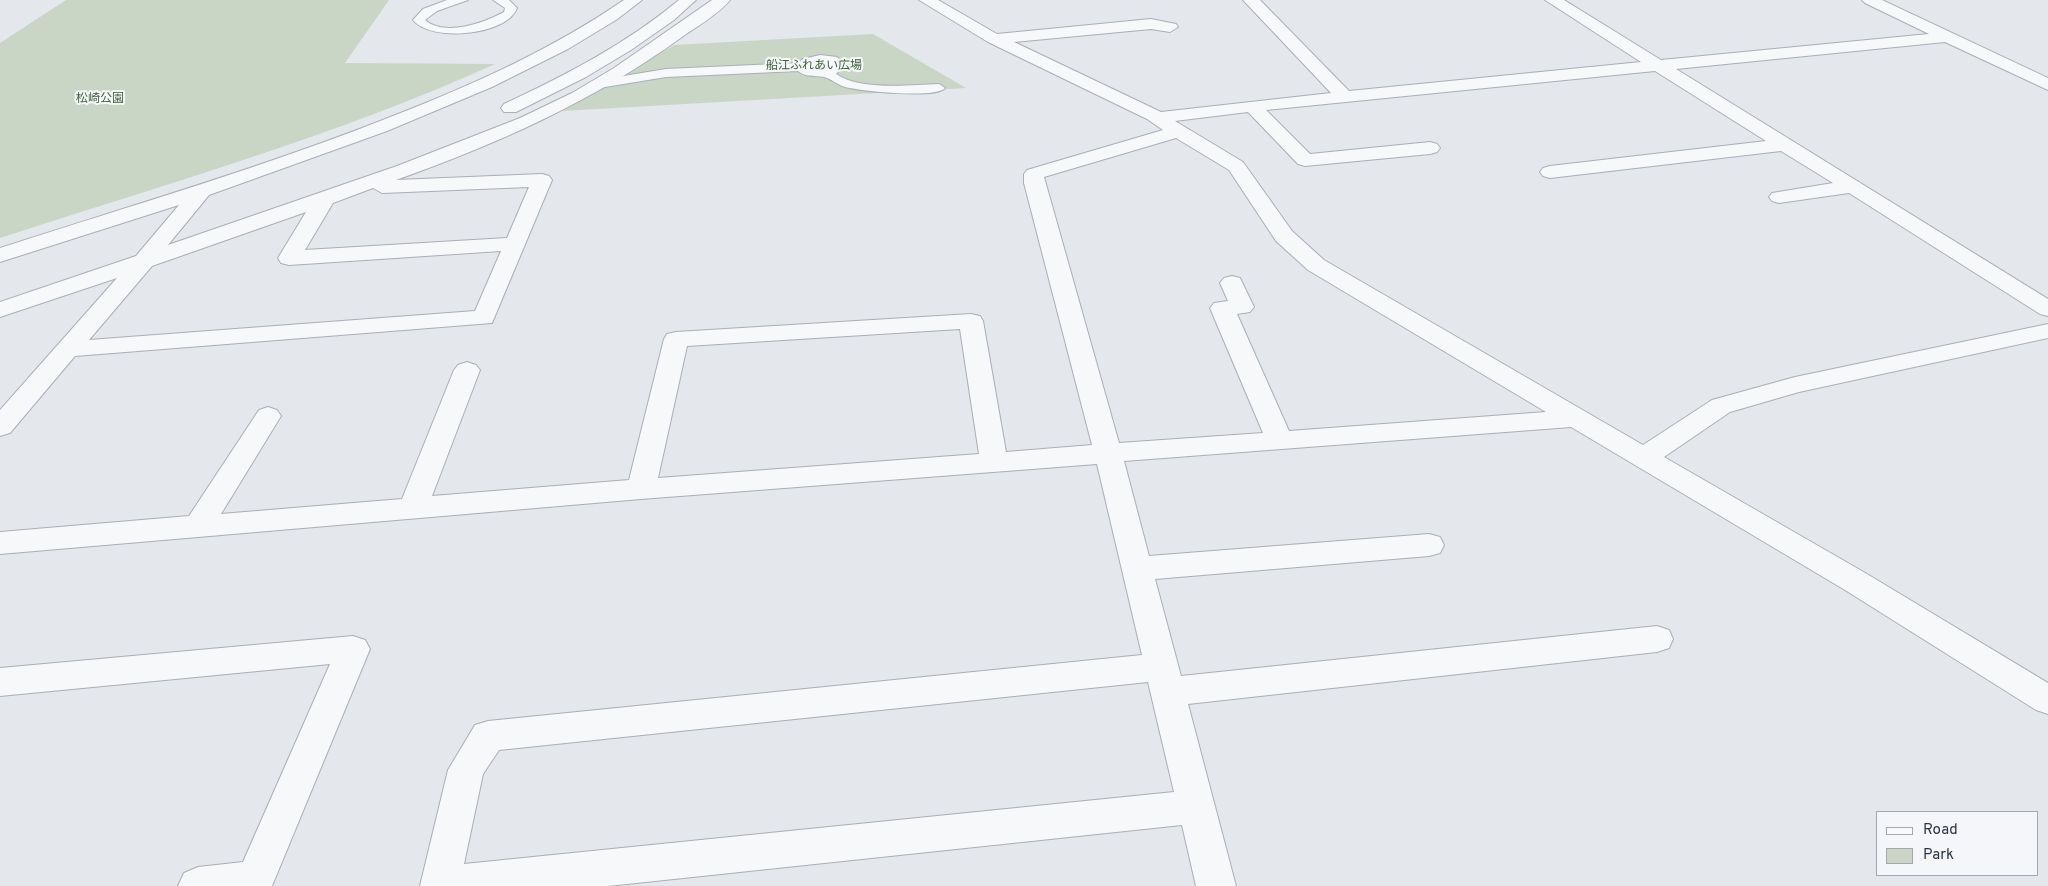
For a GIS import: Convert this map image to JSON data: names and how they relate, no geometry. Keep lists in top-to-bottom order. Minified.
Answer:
{"parks":["船江ふれあい広場","松崎公園"],"legend":["Road","Park"]}
